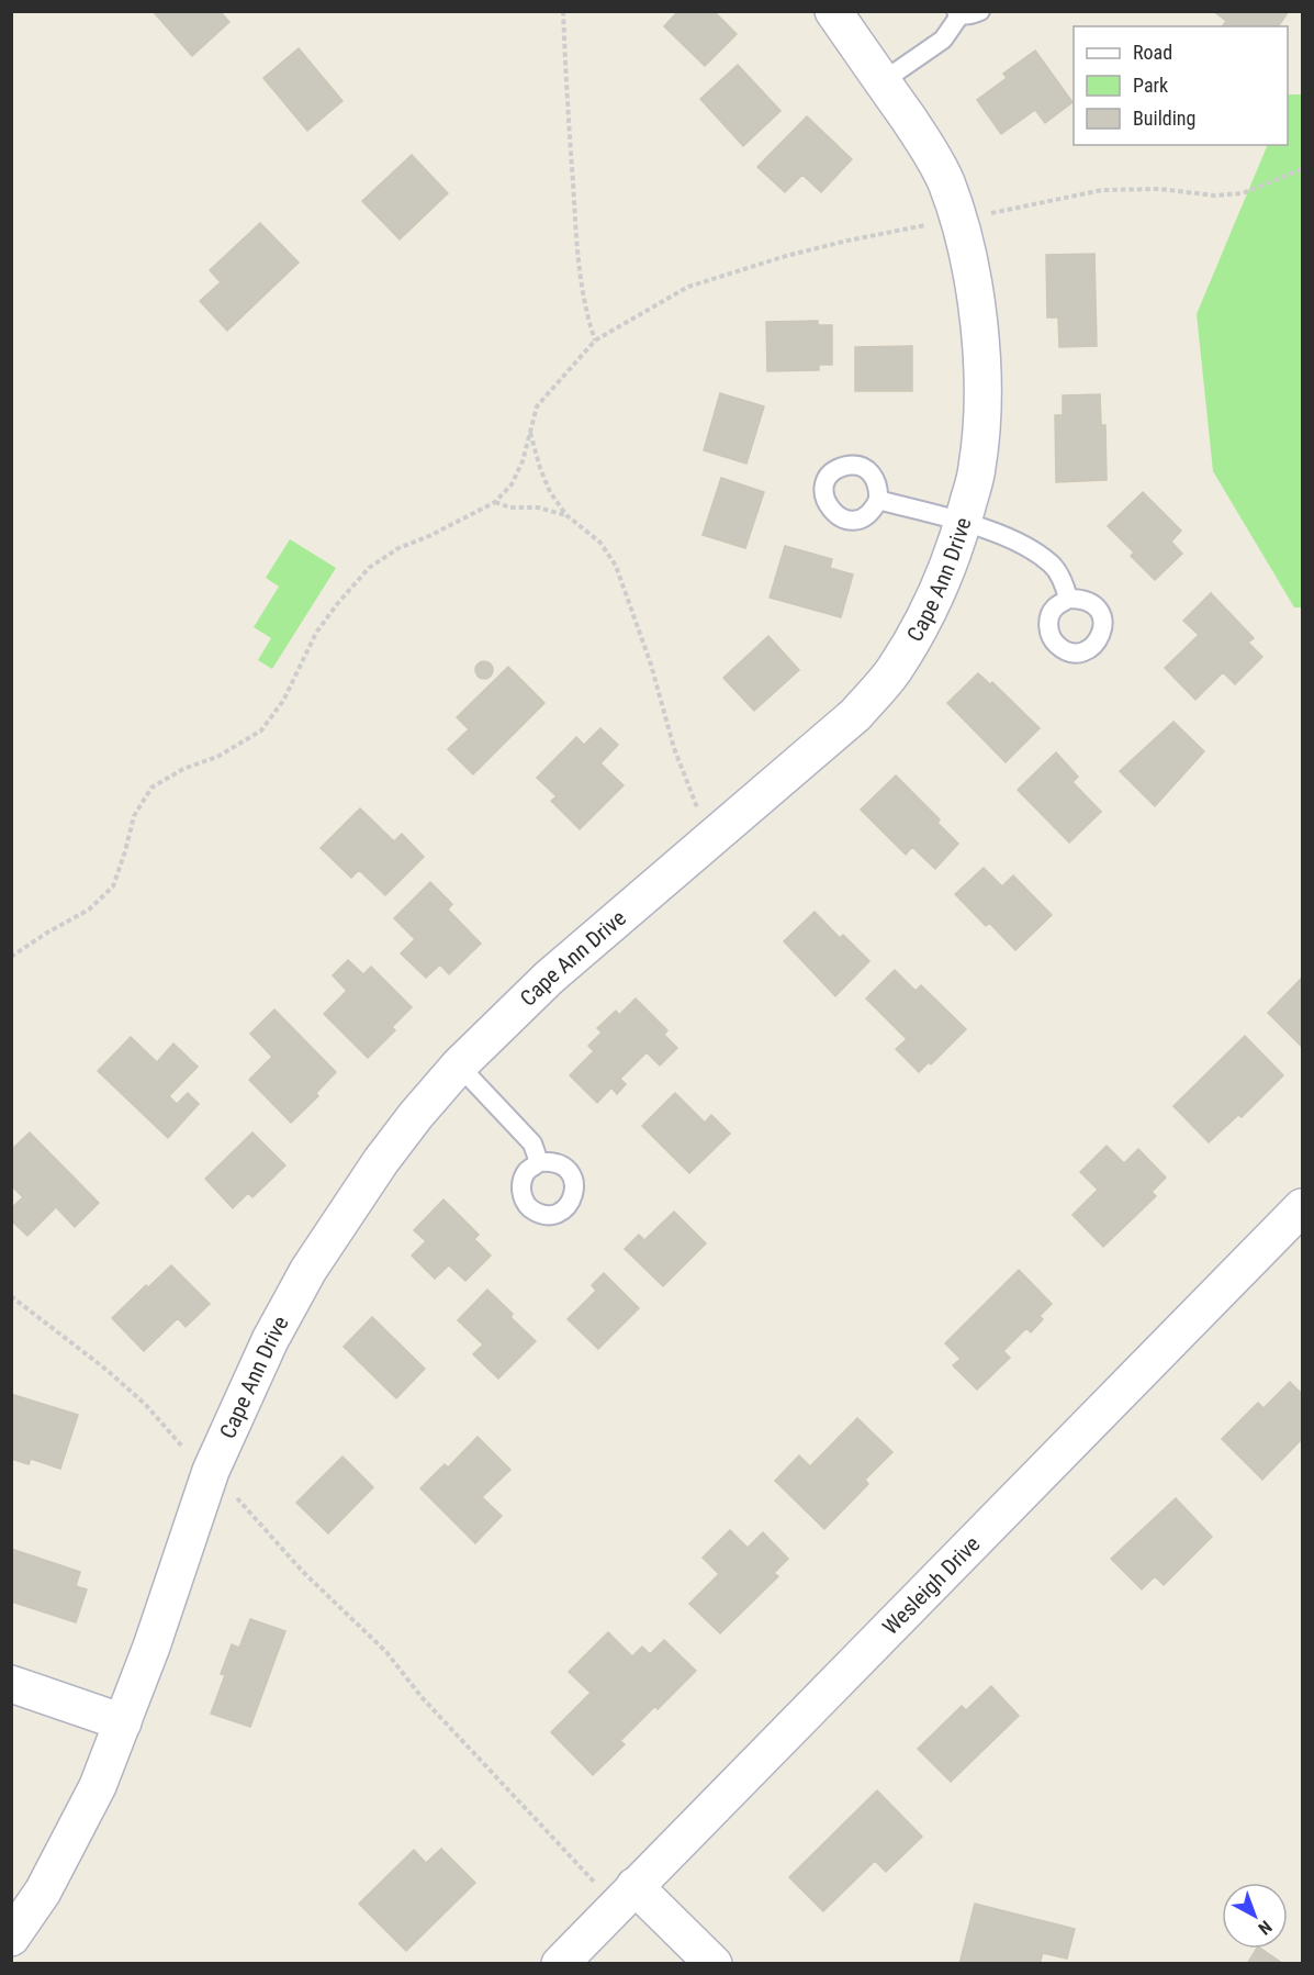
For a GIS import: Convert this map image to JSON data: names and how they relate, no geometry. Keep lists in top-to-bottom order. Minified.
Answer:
{"streets":{"street":["Cape Ann Drive","Wesleigh Drive"]},"legend":["Road","Park","Building"],"north":"bottom right"}
